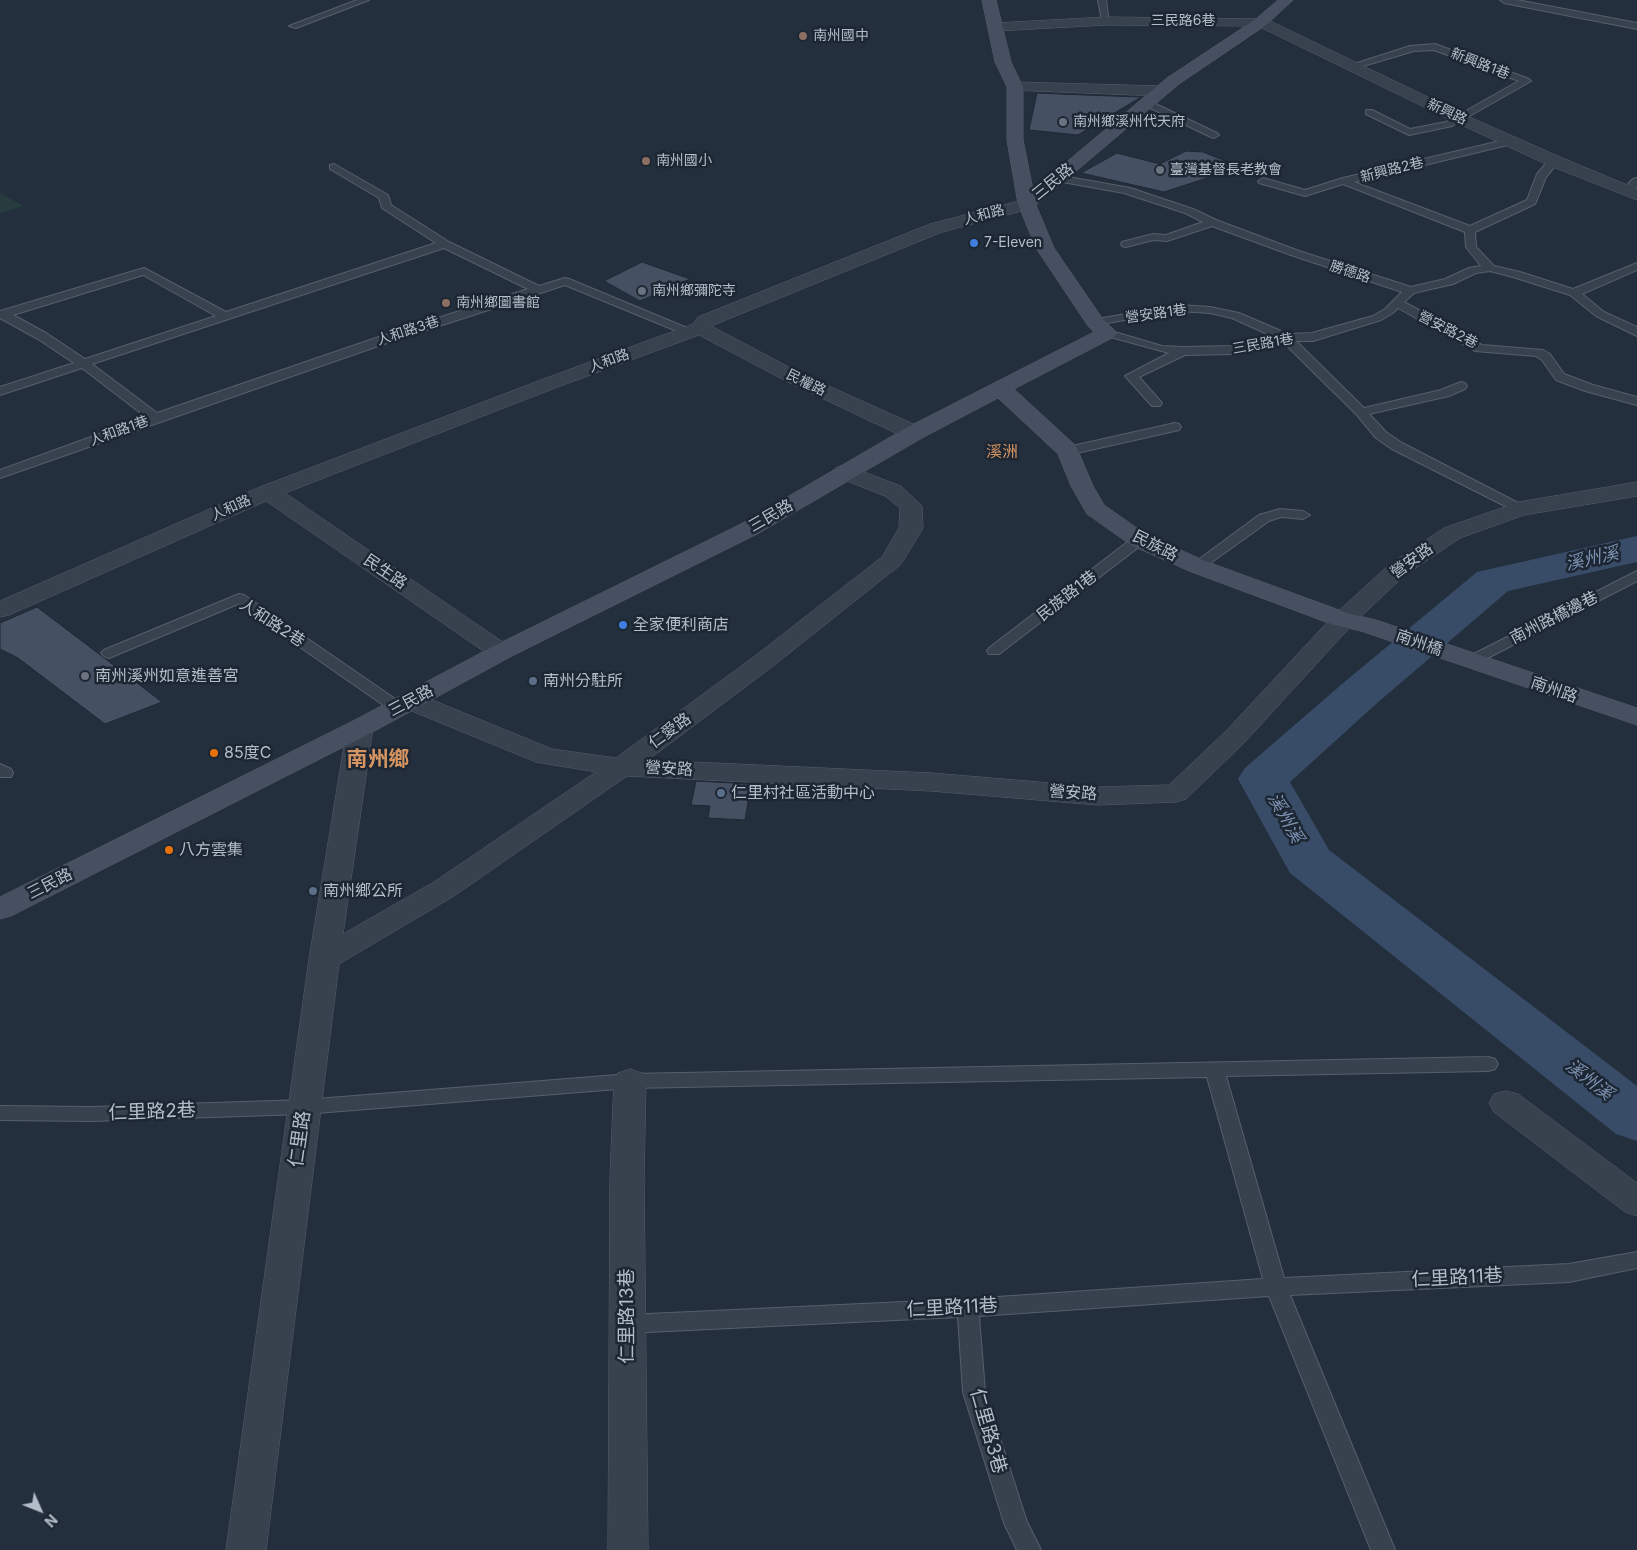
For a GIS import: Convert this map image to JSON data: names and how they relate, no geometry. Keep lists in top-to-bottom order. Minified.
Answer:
{"streets":{"main road":["三民路","人和路","民族路","南州橋","南州路"],"street":["三民路6巷","新興路","民權路","營安路","民生路","仁愛路","仁里路","仁里路13巷"],"lane":["新興路1巷","新興路2巷","勝德路","營安路1巷","營安路2巷","人和路3巷","三民路1巷","人和路1巷","民族路1巷","南州路橋邊巷","人和路2巷","仁里路2巷","仁里路11巷","仁里路3巷"]},"crossings":[["三民路6巷","新興路"],["三民路6巷","三民路"],["三民路6巷","人和路"],["新興路1巷","新興路"],["新興路","新興路2巷"],["新興路","三民路"],["三民路","人和路"],["三民路","勝德路"],["三民路","營安路1巷"],["三民路","三民路1巷"],["三民路","民權路"],["三民路","民族路"],["三民路","營安路"],["三民路","民生路"],["三民路","人和路2巷"],["三民路","仁愛路"],["三民路","仁里路"],["人和路","人和路3巷"],["人和路","民權路"],["人和路","民生路"],["勝德路","三民路1巷"],["營安路1巷","三民路1巷"],["營安路1巷","營安路"],["營安路2巷","三民路1巷"],["人和路3巷","民權路"],["人和路3巷","人和路1巷"],["民族路","營安路"],["民族路","民族路1巷"],["民族路","南州橋"],["營安路","人和路2巷"],["營安路","南州橋"],["營安路","仁愛路"],["南州路橋邊巷","南州橋"],["南州路橋邊巷","南州路"],["南州橋","南州路"],["仁愛路","仁里路"],["仁里路2巷","仁里路"],["仁里路2巷","仁里路13巷"],["仁里路11巷","仁里路13巷"],["仁里路11巷","仁里路3巷"]],"districts":["溪洲","南州鄉"],"water":["溪州溪"],"places":["南州國中","南州鄉溪州代天府","南州國小","臺灣基督長老教會","7-Eleven","南州鄉彌陀寺","南州鄉圖書館","全家便利商店","南州溪州如意進善宮","南州分駐所","85度C","仁里村社區活動中心","八方雲集","南州鄉公所"],"north":"bottom right"}
